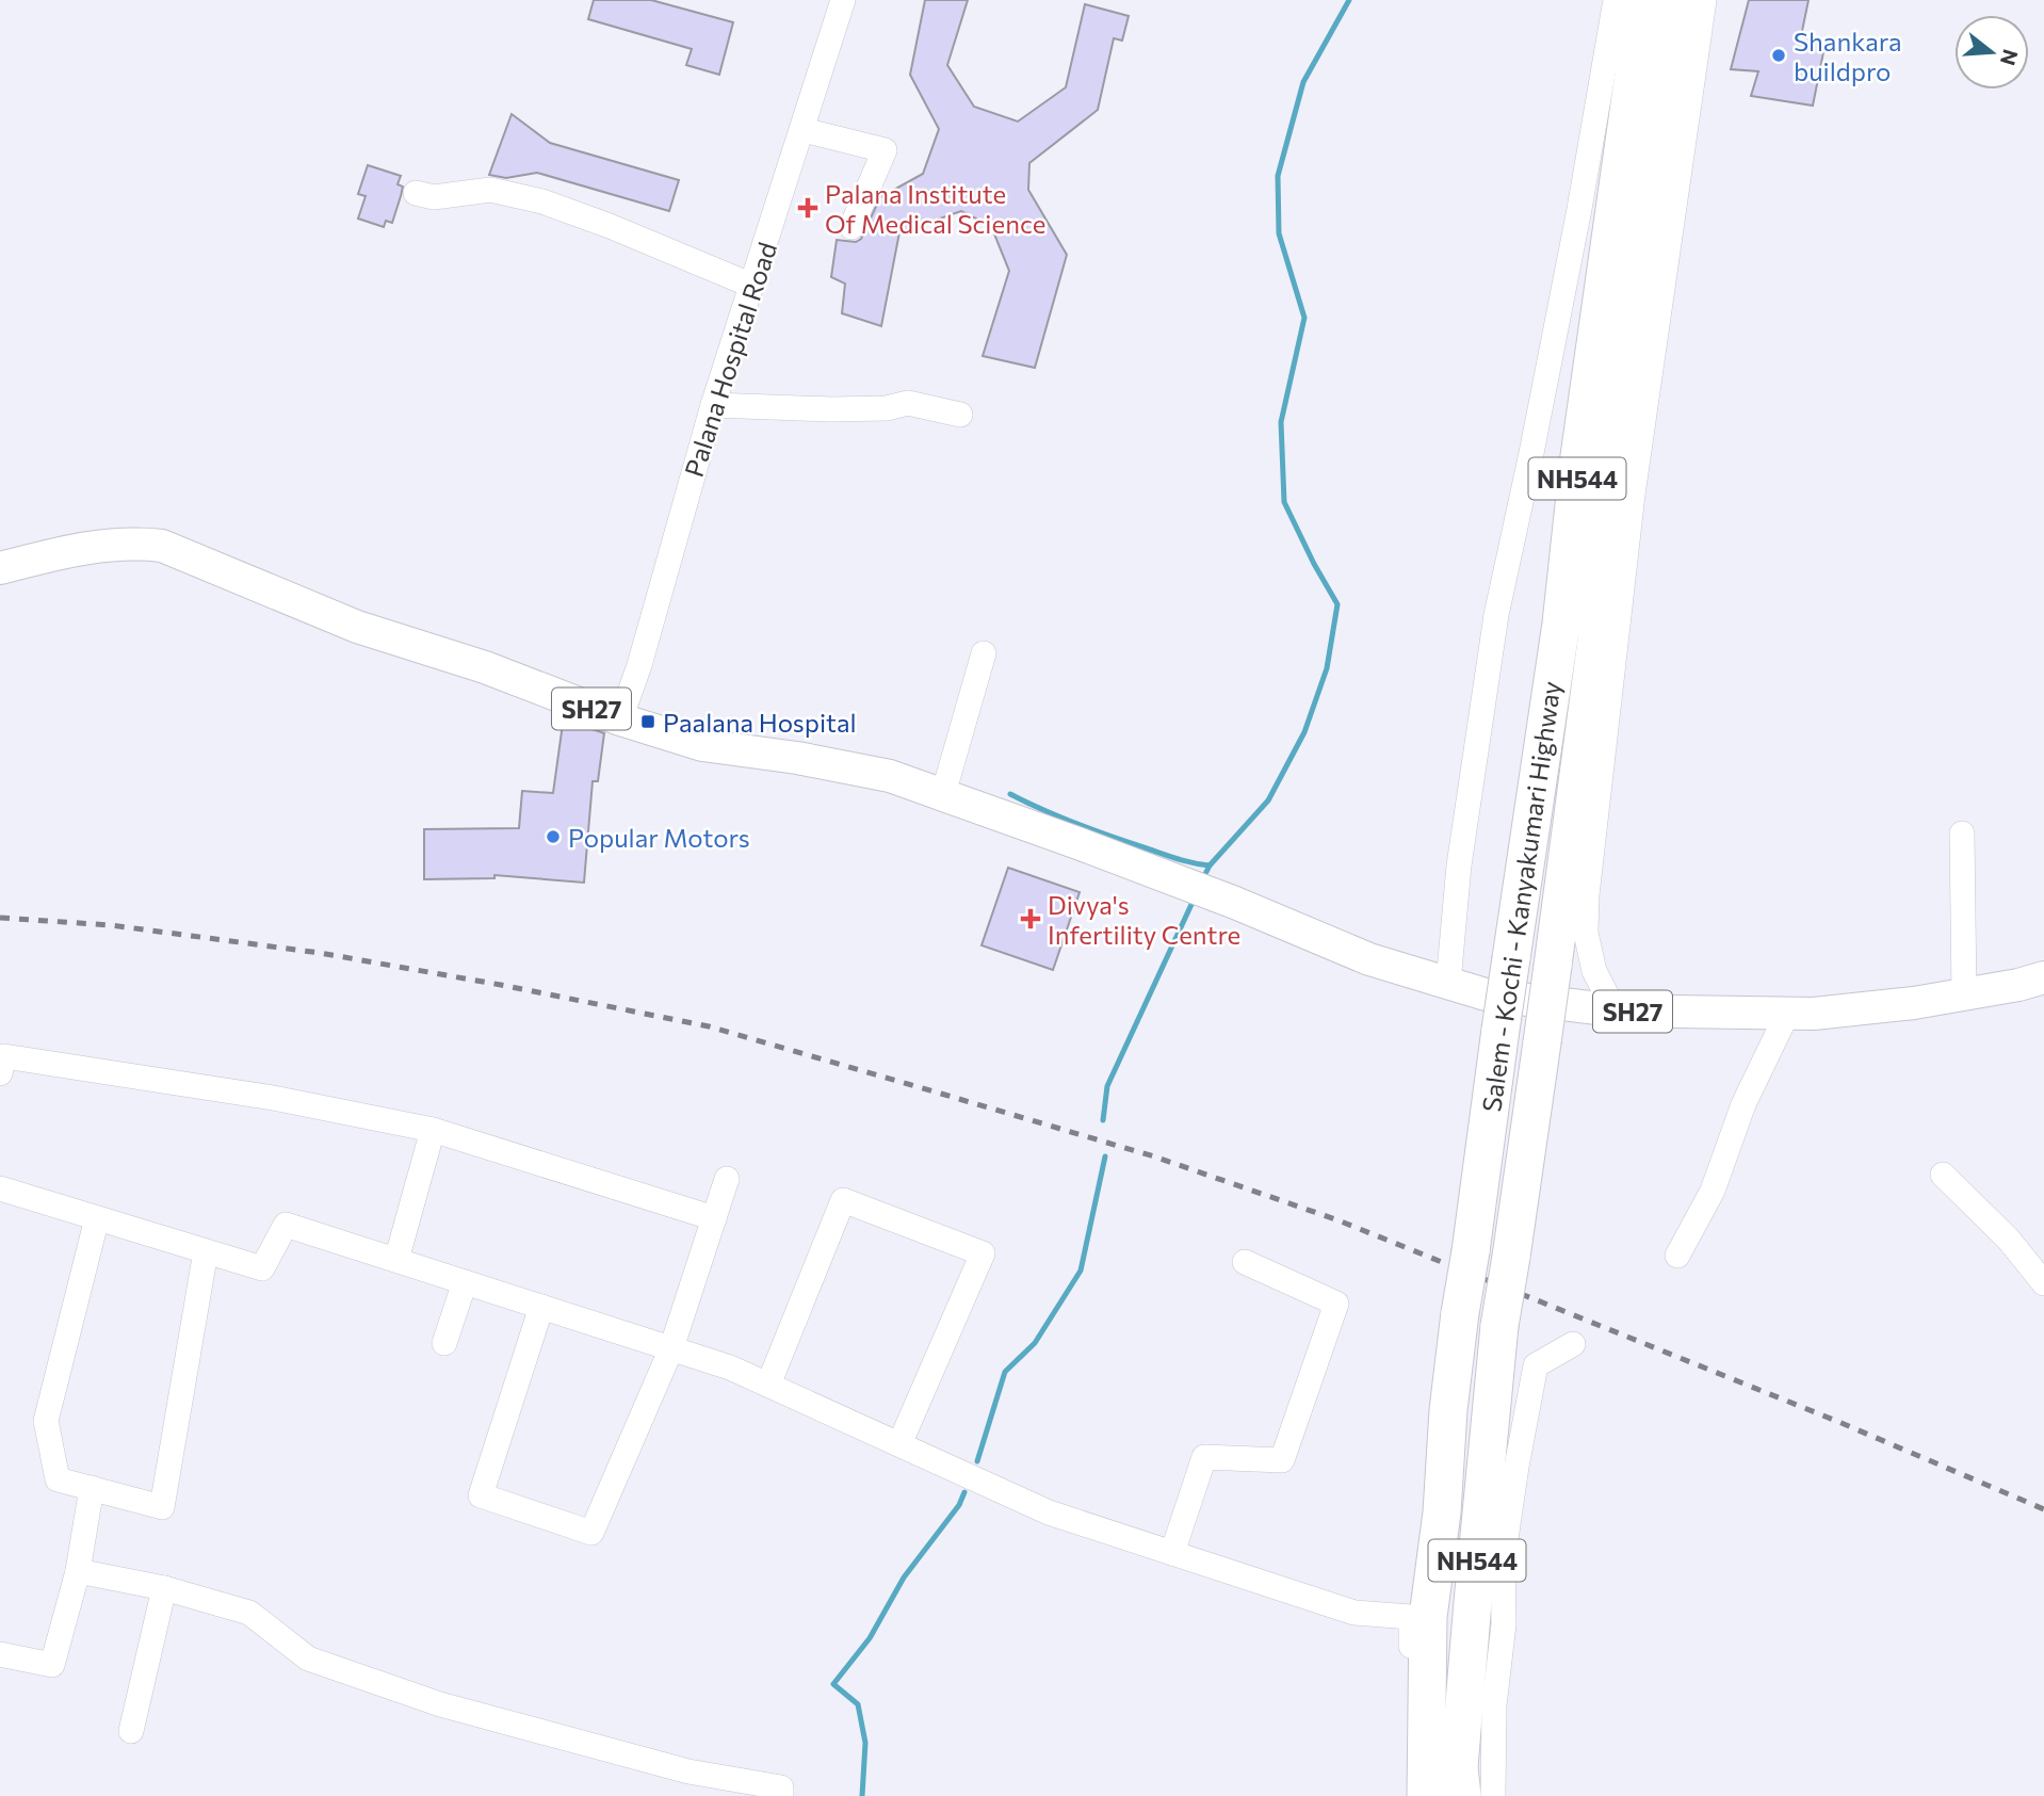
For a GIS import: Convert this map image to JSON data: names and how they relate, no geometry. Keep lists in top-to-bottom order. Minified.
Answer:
{"streets":{"highway":["NH544","Salem - Kochi - Kanyakumari Highway"],"main road":["SH27"],"street":["Palana Hospital Road"]},"crossings":[["Palana Hospital Road","SH27"]],"places":{"other":["Shankara buildpro","Popular Motors"],"health":["Palana Institute Of Medical Science","Divya's Infertility Centre"],"transit":["Paalana Hospital"]},"north":"right"}
